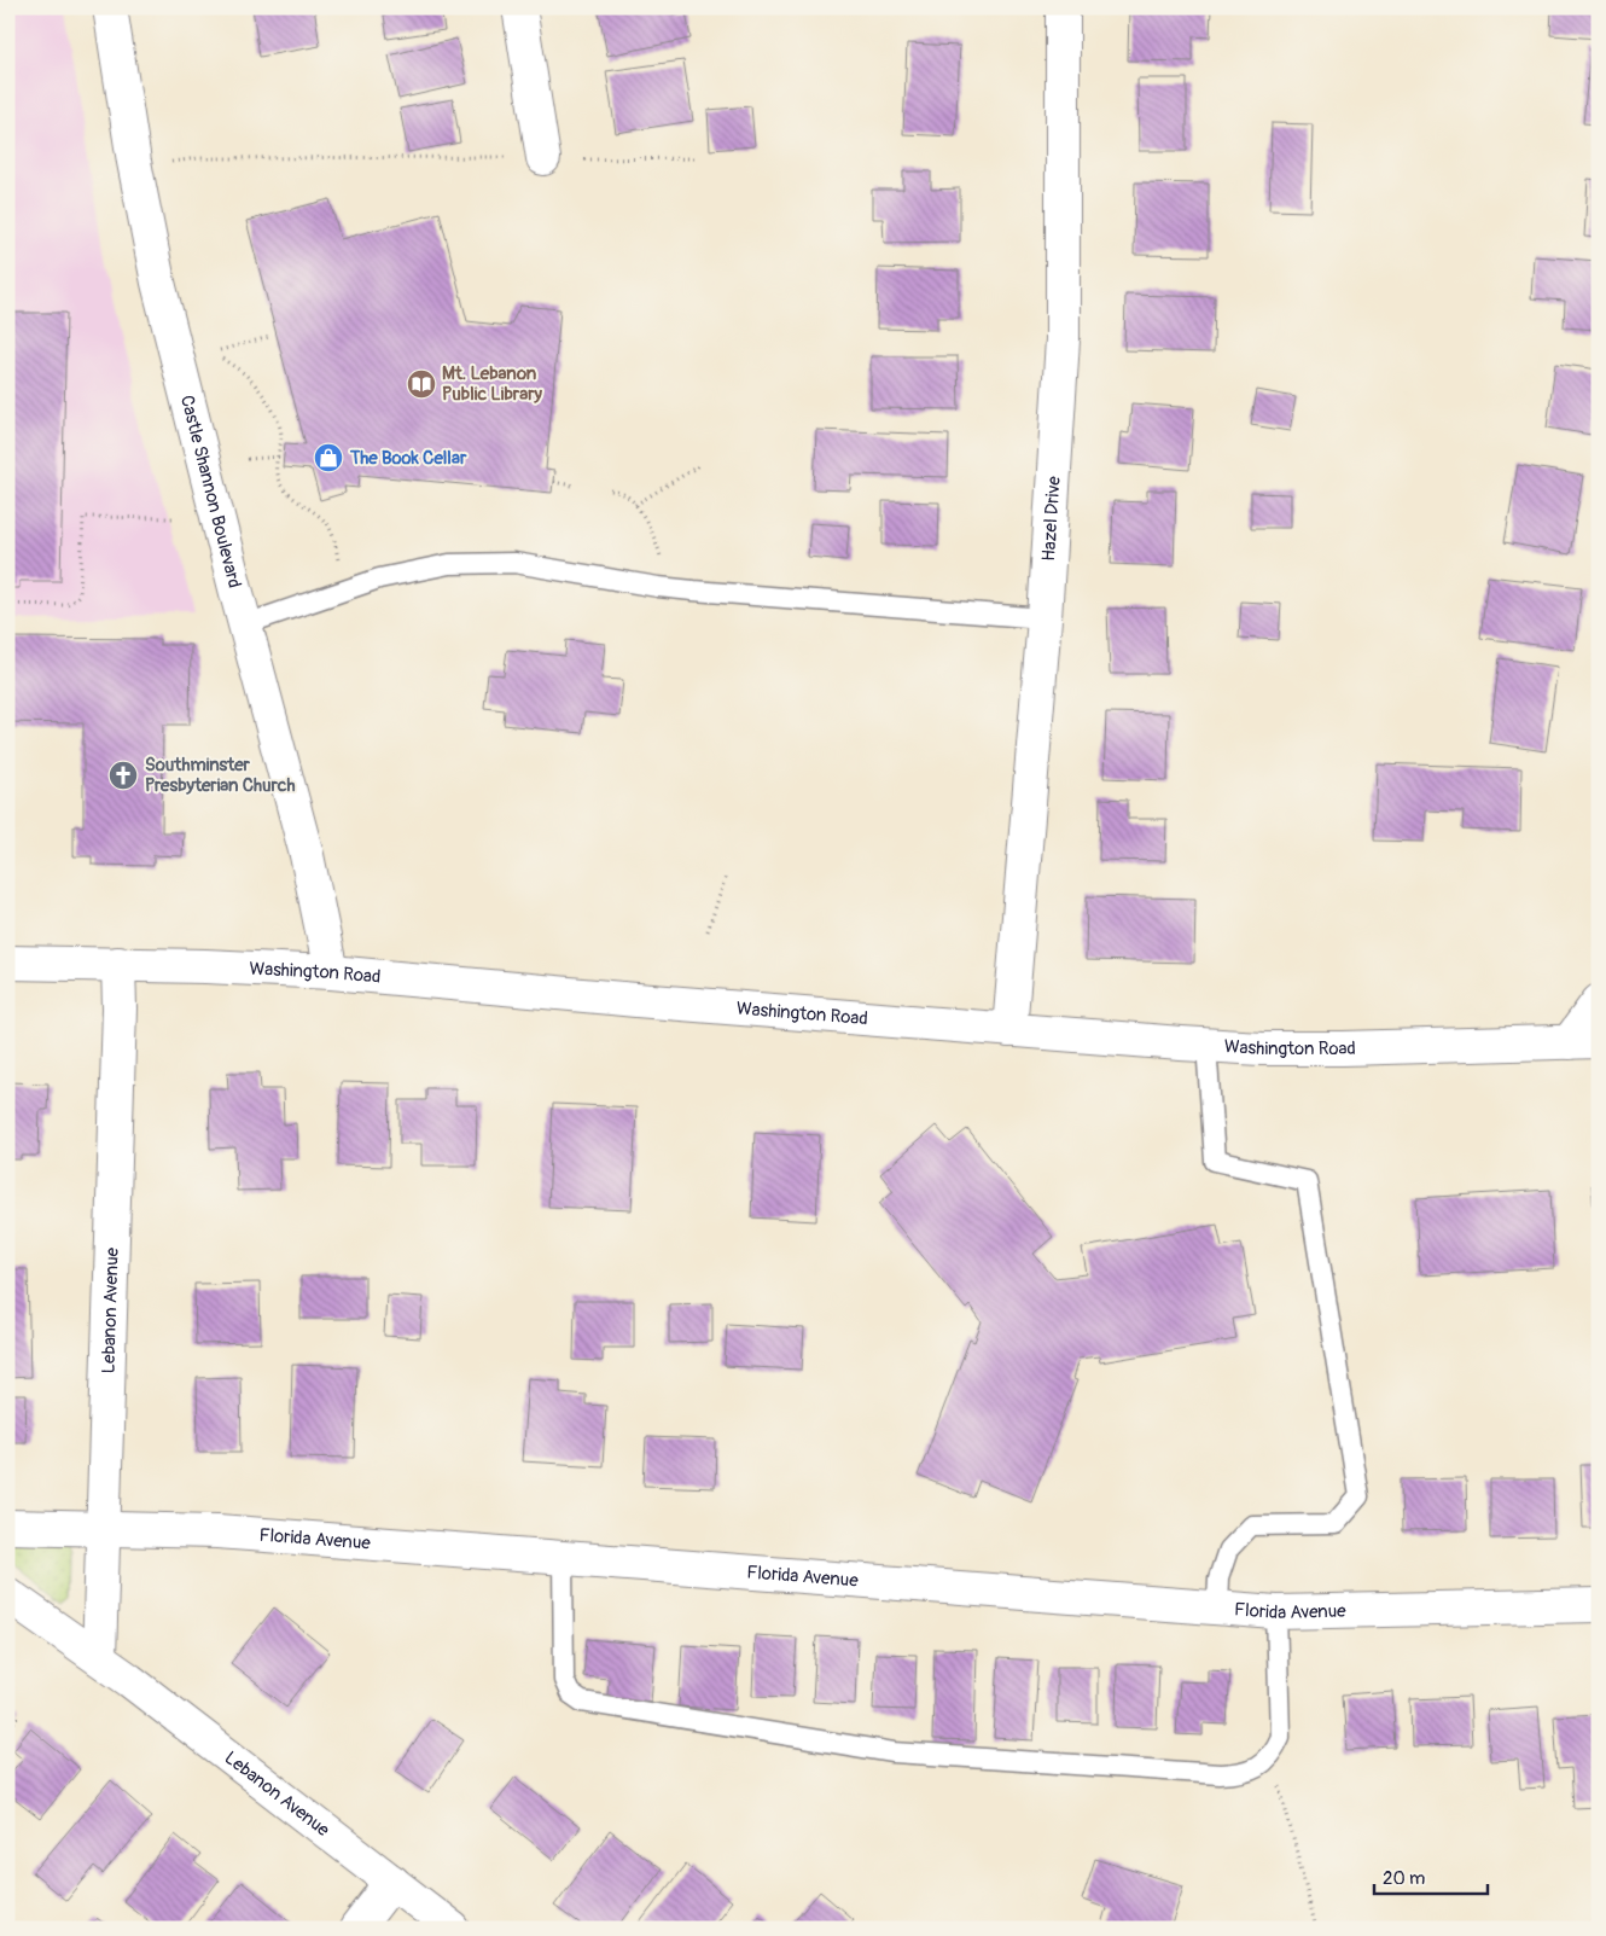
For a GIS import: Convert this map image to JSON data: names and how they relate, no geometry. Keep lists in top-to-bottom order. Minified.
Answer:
{"streets":{"street":["Castle Shannon Boulevard","Hazel Drive","Washington Road","Lebanon Avenue","Florida Avenue"]},"crossings":[["Castle Shannon Boulevard","Washington Road"],["Hazel Drive","Washington Road"],["Washington Road","Lebanon Avenue"],["Lebanon Avenue","Florida Avenue"]],"places":{"library":["Mt. Lebanon Public Library"],"shop":["The Book Cellar"],"church":["Southminster Presbyterian Church"]},"scale_bar":"20 m"}
